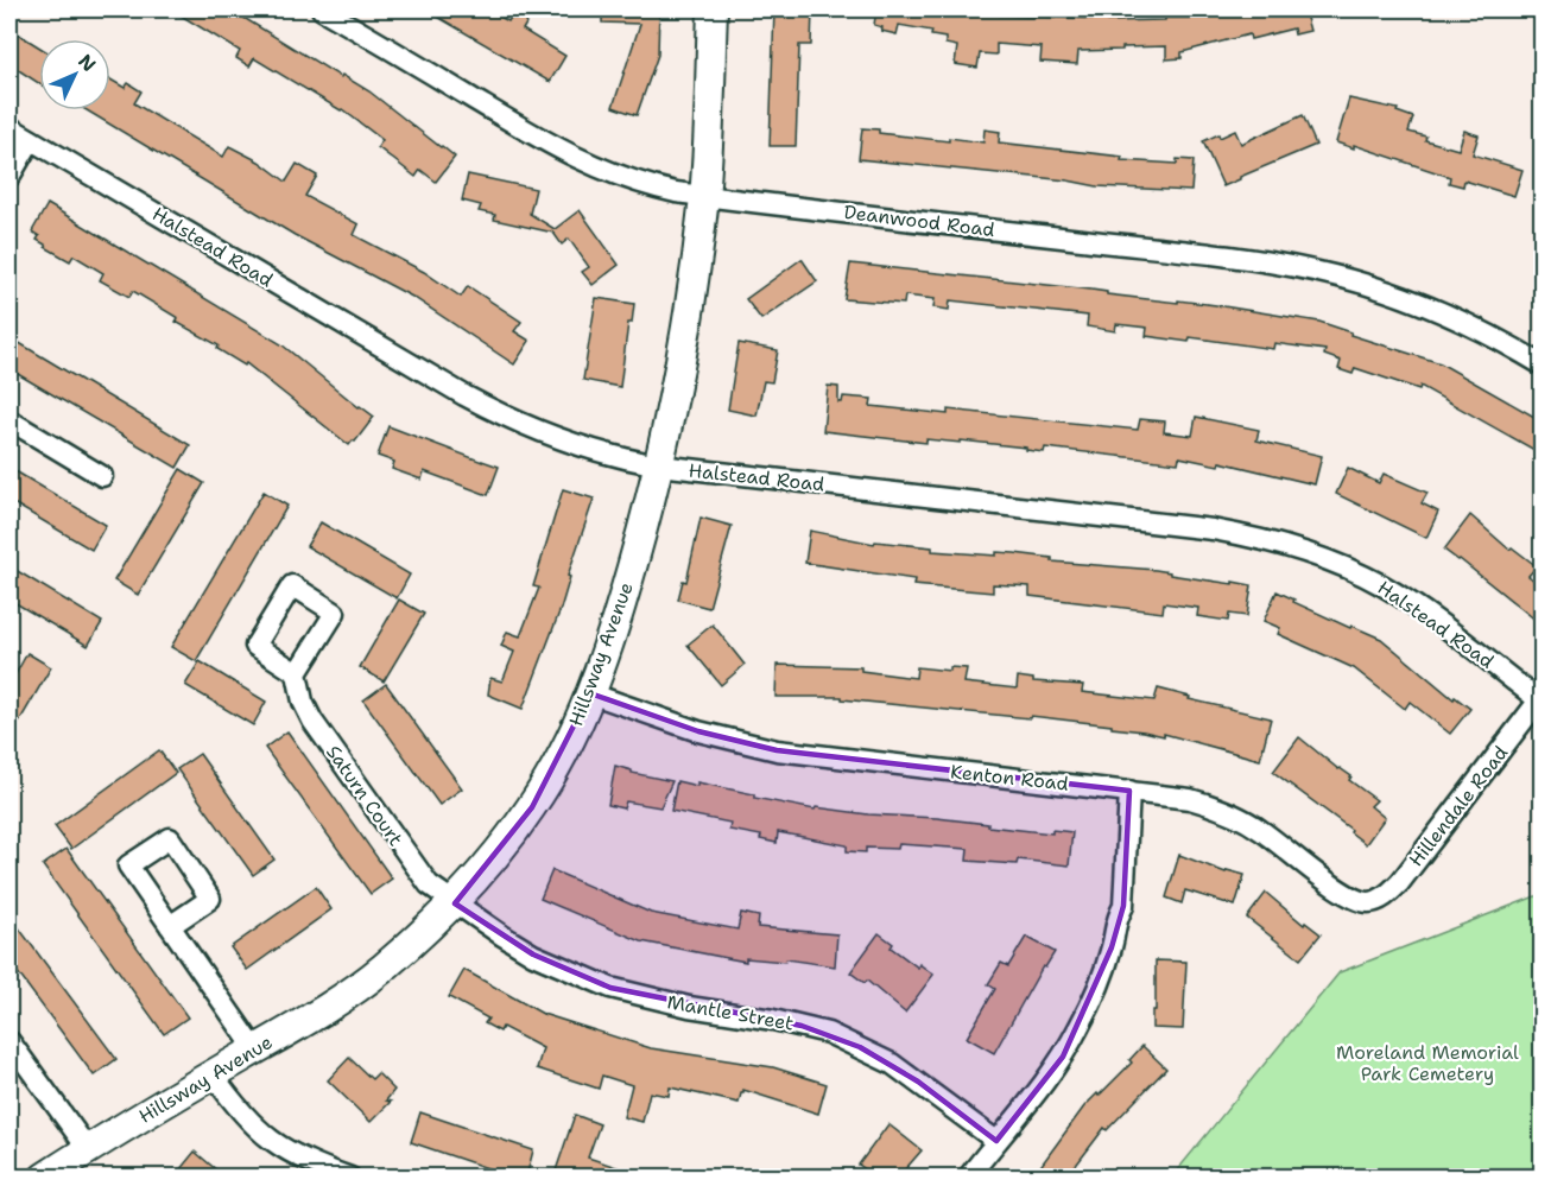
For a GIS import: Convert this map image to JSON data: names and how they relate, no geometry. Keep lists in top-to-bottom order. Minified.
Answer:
{"streets":{"street":["Deanwood Road","Halstead Road","Hillsway Avenue","Kenton Road","Saturn Court","Hillendale Road","Mantle Street"]},"crossings":[["Deanwood Road","Hillsway Avenue"],["Halstead Road","Hillsway Avenue"],["Halstead Road","Hillendale Road"],["Hillsway Avenue","Kenton Road"],["Hillsway Avenue","Saturn Court"],["Hillsway Avenue","Mantle Street"],["Kenton Road","Hillendale Road"],["Saturn Court","Mantle Street"]],"parks":["Moreland Memorial Park Cemetery"],"north":"top right"}
